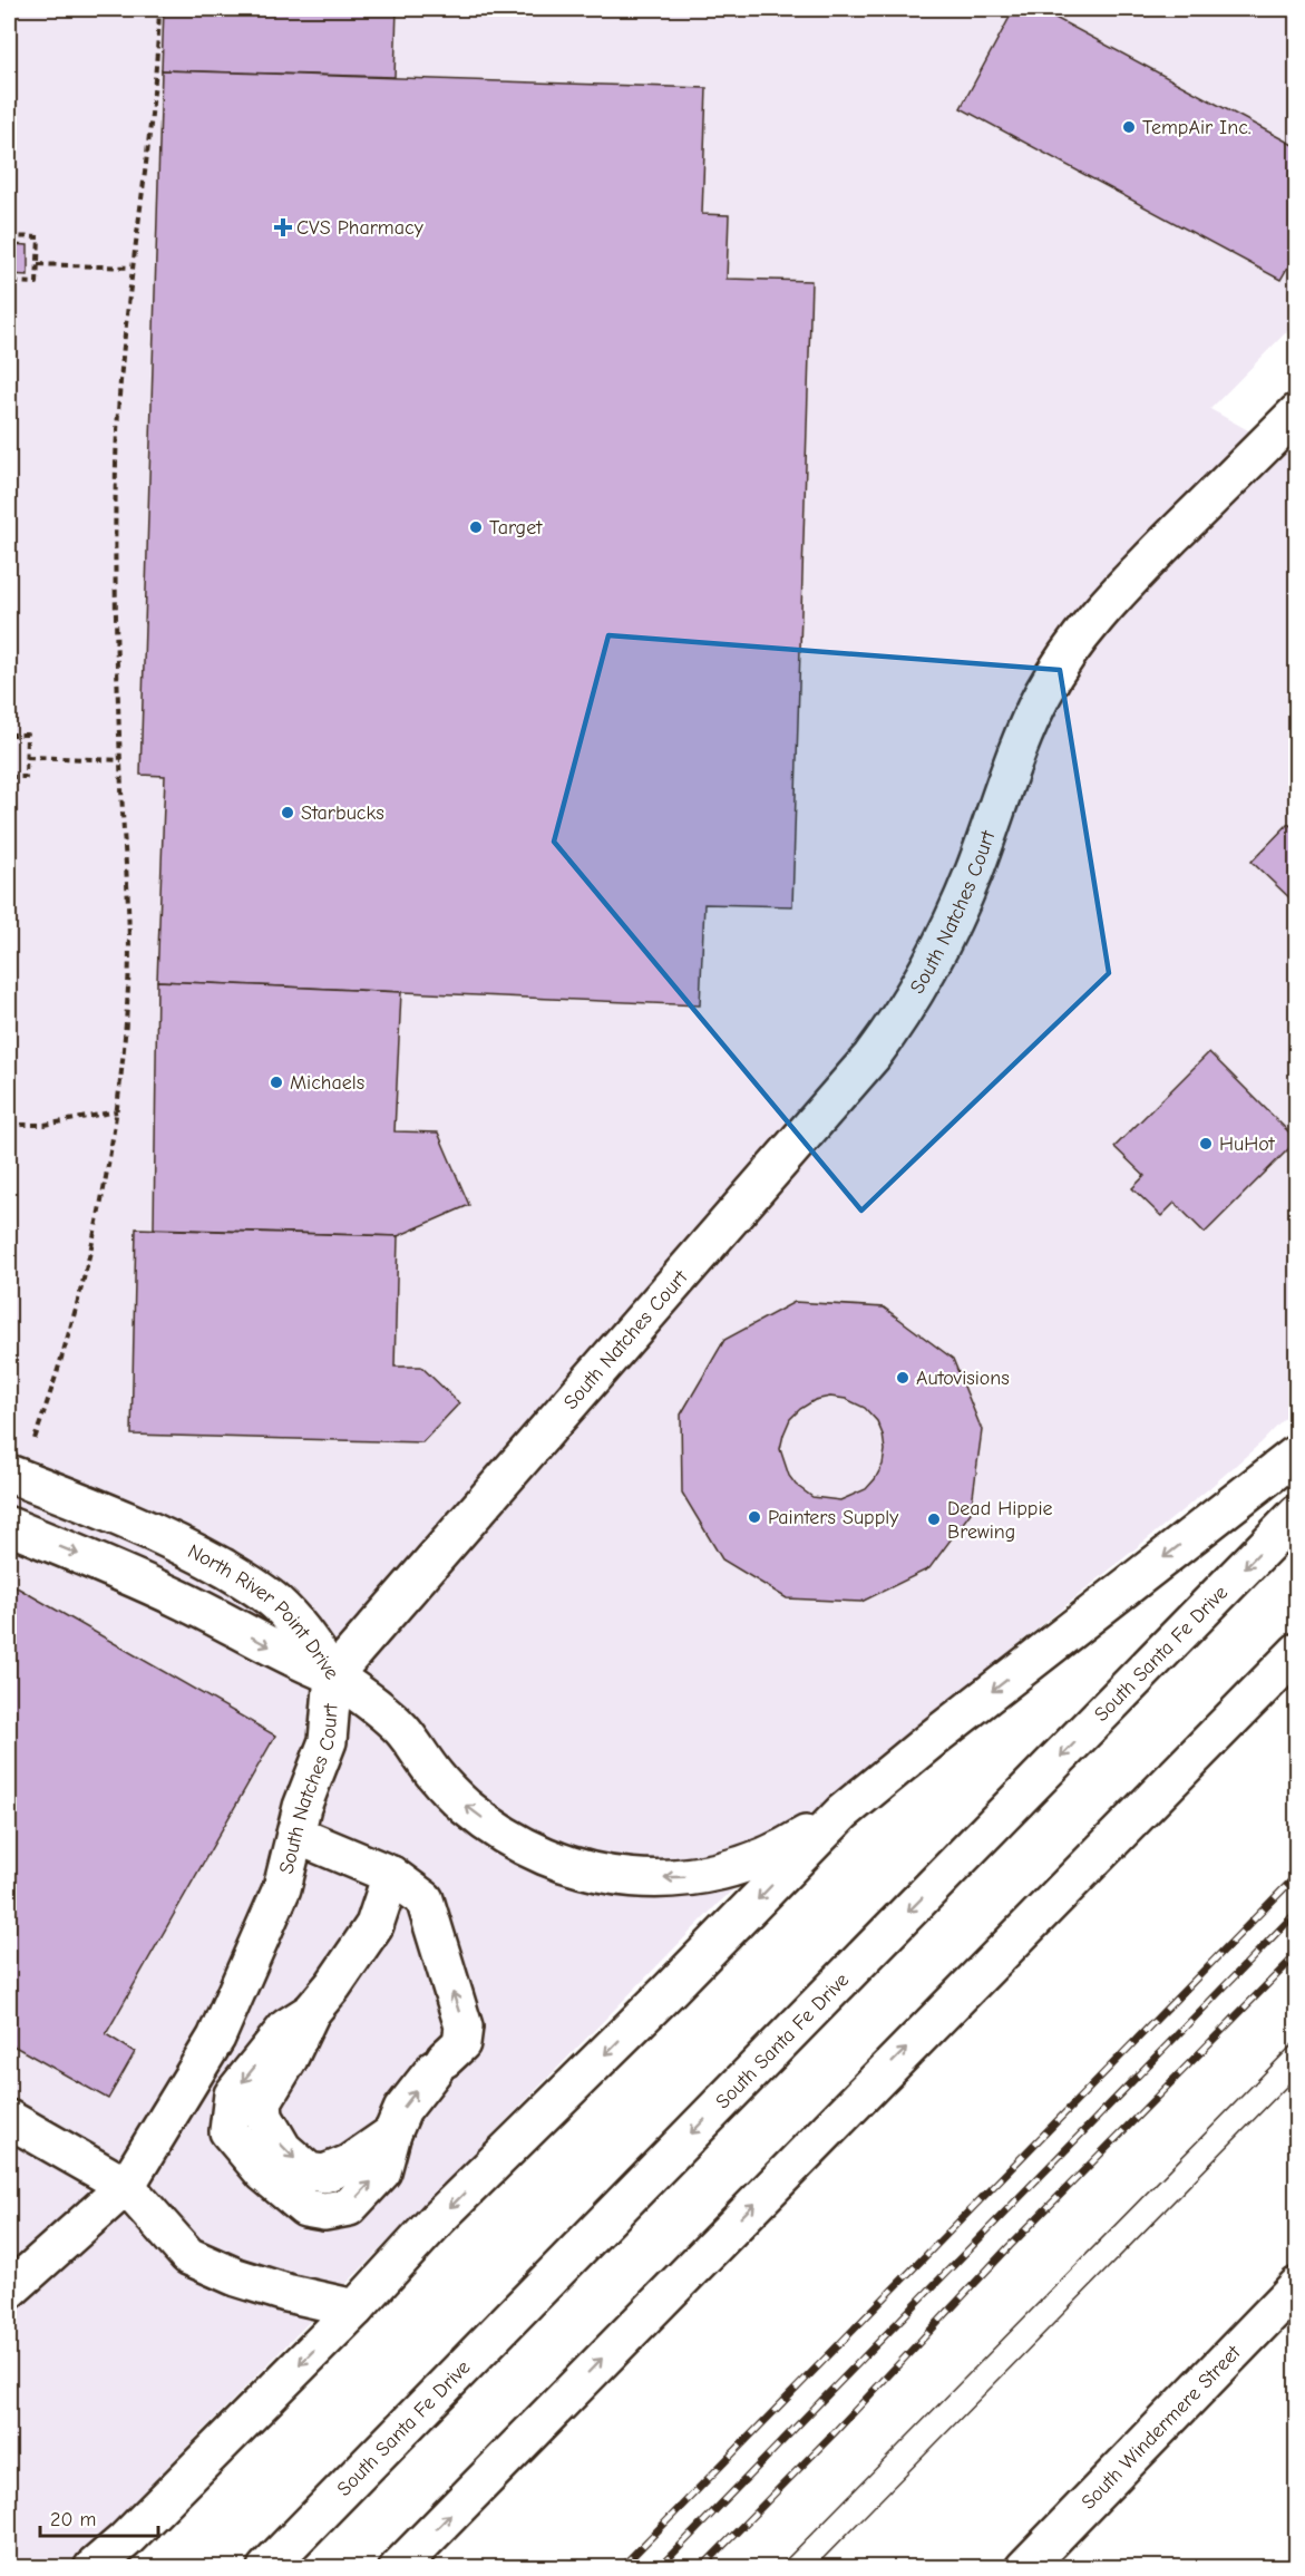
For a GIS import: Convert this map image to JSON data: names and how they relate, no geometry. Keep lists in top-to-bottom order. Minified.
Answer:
{"streets":{"main road":["South Natches Court","North River Point Drive","South Santa Fe Drive","South Windermere Street"]},"crossings":[["South Natches Court","North River Point Drive"]],"places":{"other":["TempAir Inc.","Target","Starbucks","Michaels","HuHot","Autovisions","Painters Supply","Dead Hippie Brewing"],"health":["CVS Pharmacy"]},"scale_bar":"20 m"}
